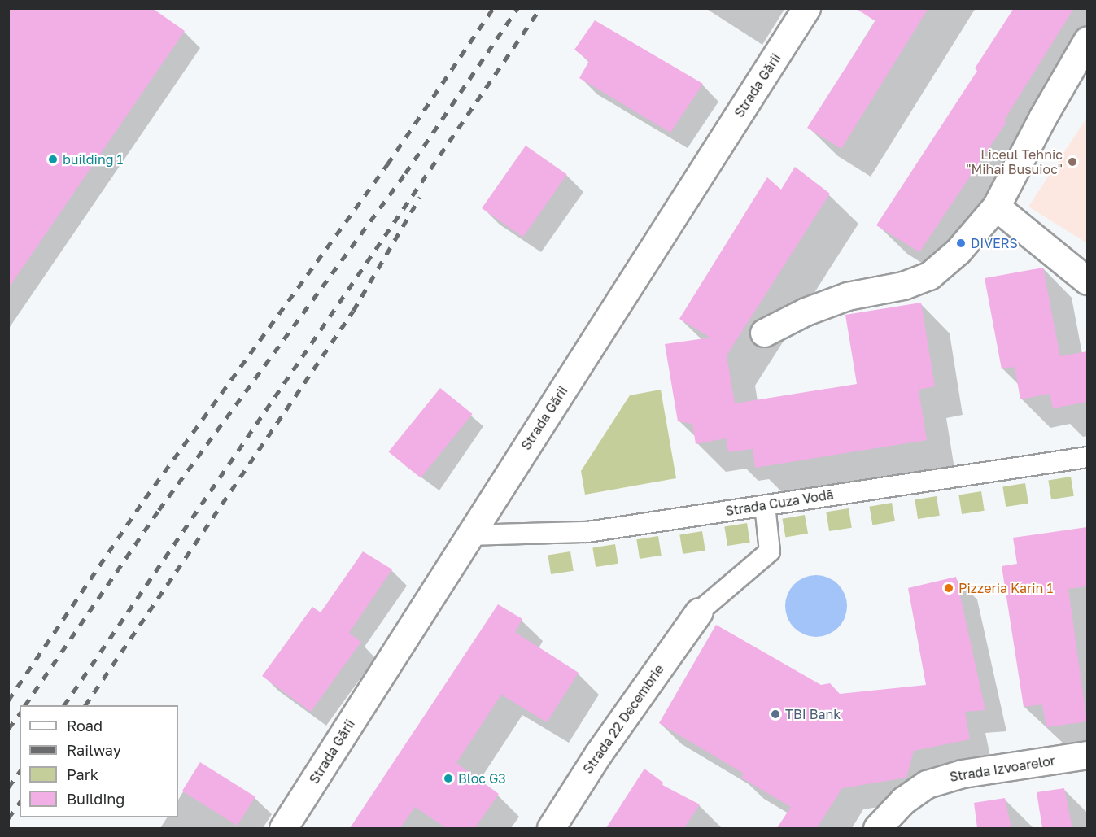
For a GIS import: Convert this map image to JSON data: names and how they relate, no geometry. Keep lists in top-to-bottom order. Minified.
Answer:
{"streets":{"street":["Strada Gării","Strada Cuza Vodă","Strada 22 Decembrie","Strada Izvoarelor"]},"crossings":[["Strada Gării","Strada Cuza Vodă"]],"places":["building 1","Liceul Tehnic \"Mihai Busuioc\"","DIVERS","Pizzeria Karin 1","TBI Bank","Bloc G3"],"legend":["Road","Railway","Park","Building"]}
